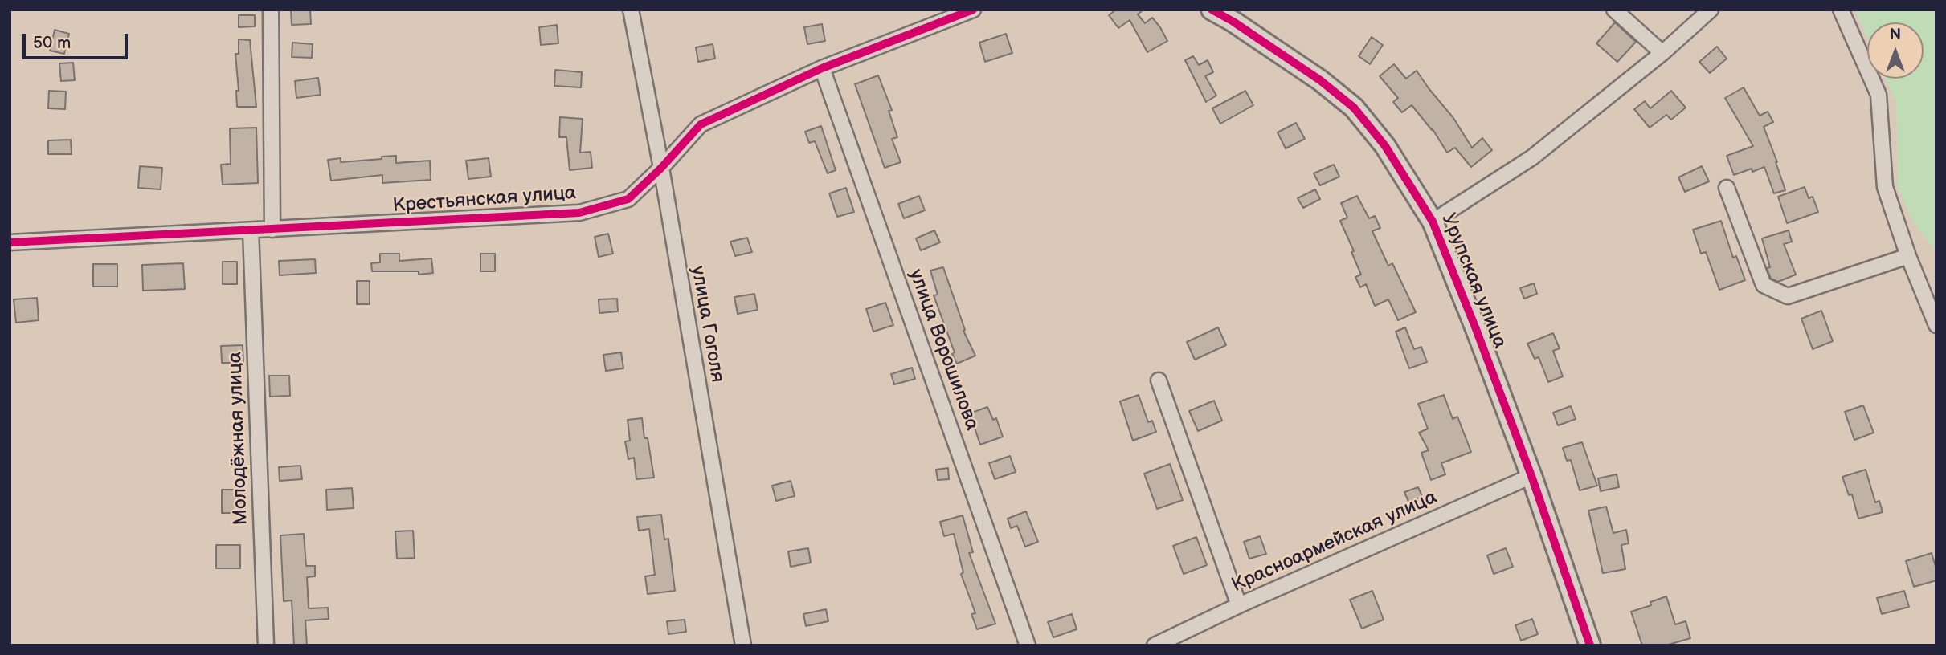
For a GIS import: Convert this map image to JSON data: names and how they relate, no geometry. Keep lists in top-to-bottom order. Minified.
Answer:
{"streets":{"street":["Крестьянская улица","Урупская улица","улица Гоголя","улица Ворошилова","Молодёжная улица","Красноармейская улица"]},"crossings":[["Крестьянская улица","улица Гоголя"],["Крестьянская улица","улица Ворошилова"],["Крестьянская улица","Молодёжная улица"],["Урупская улица","Красноармейская улица"]],"scale_bar":"50 m","north":"top"}
